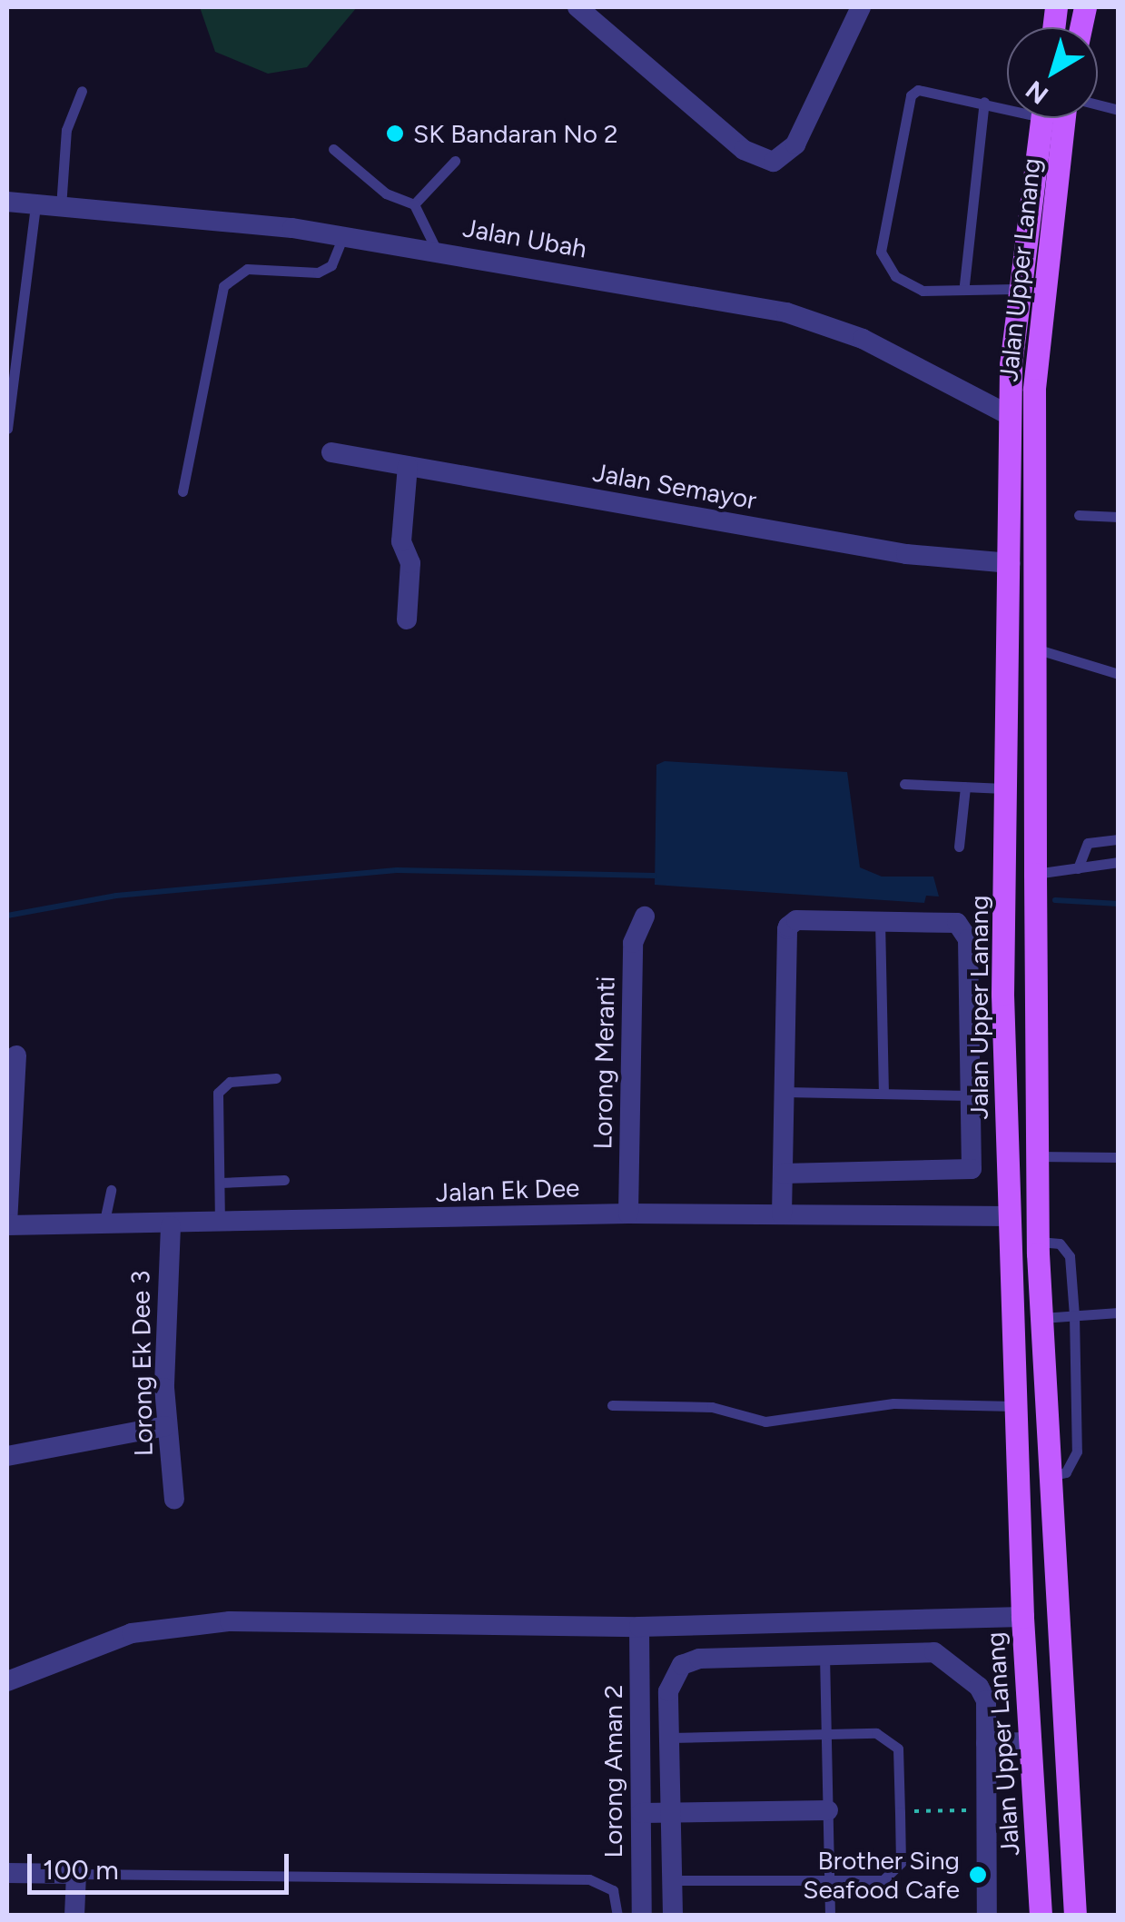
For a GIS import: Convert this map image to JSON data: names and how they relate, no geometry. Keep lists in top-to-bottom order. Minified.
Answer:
{"streets":{"main road":["Jalan Upper Lanang"],"street":["Jalan Ubah","Jalan Semayor","Lorong Meranti","Jalan Ek Dee","Lorong Ek Dee 3","Lorong Aman 2"]},"crossings":[["Jalan Ubah","Jalan Upper Lanang"],["Jalan Upper Lanang","Jalan Semayor"],["Jalan Upper Lanang","Jalan Ek Dee"],["Lorong Meranti","Jalan Ek Dee"],["Jalan Ek Dee","Lorong Ek Dee 3"]],"places":["SK Bandaran No 2","Brother Sing Seafood Cafe"],"scale_bar":"100 m","north":"bottom left"}
